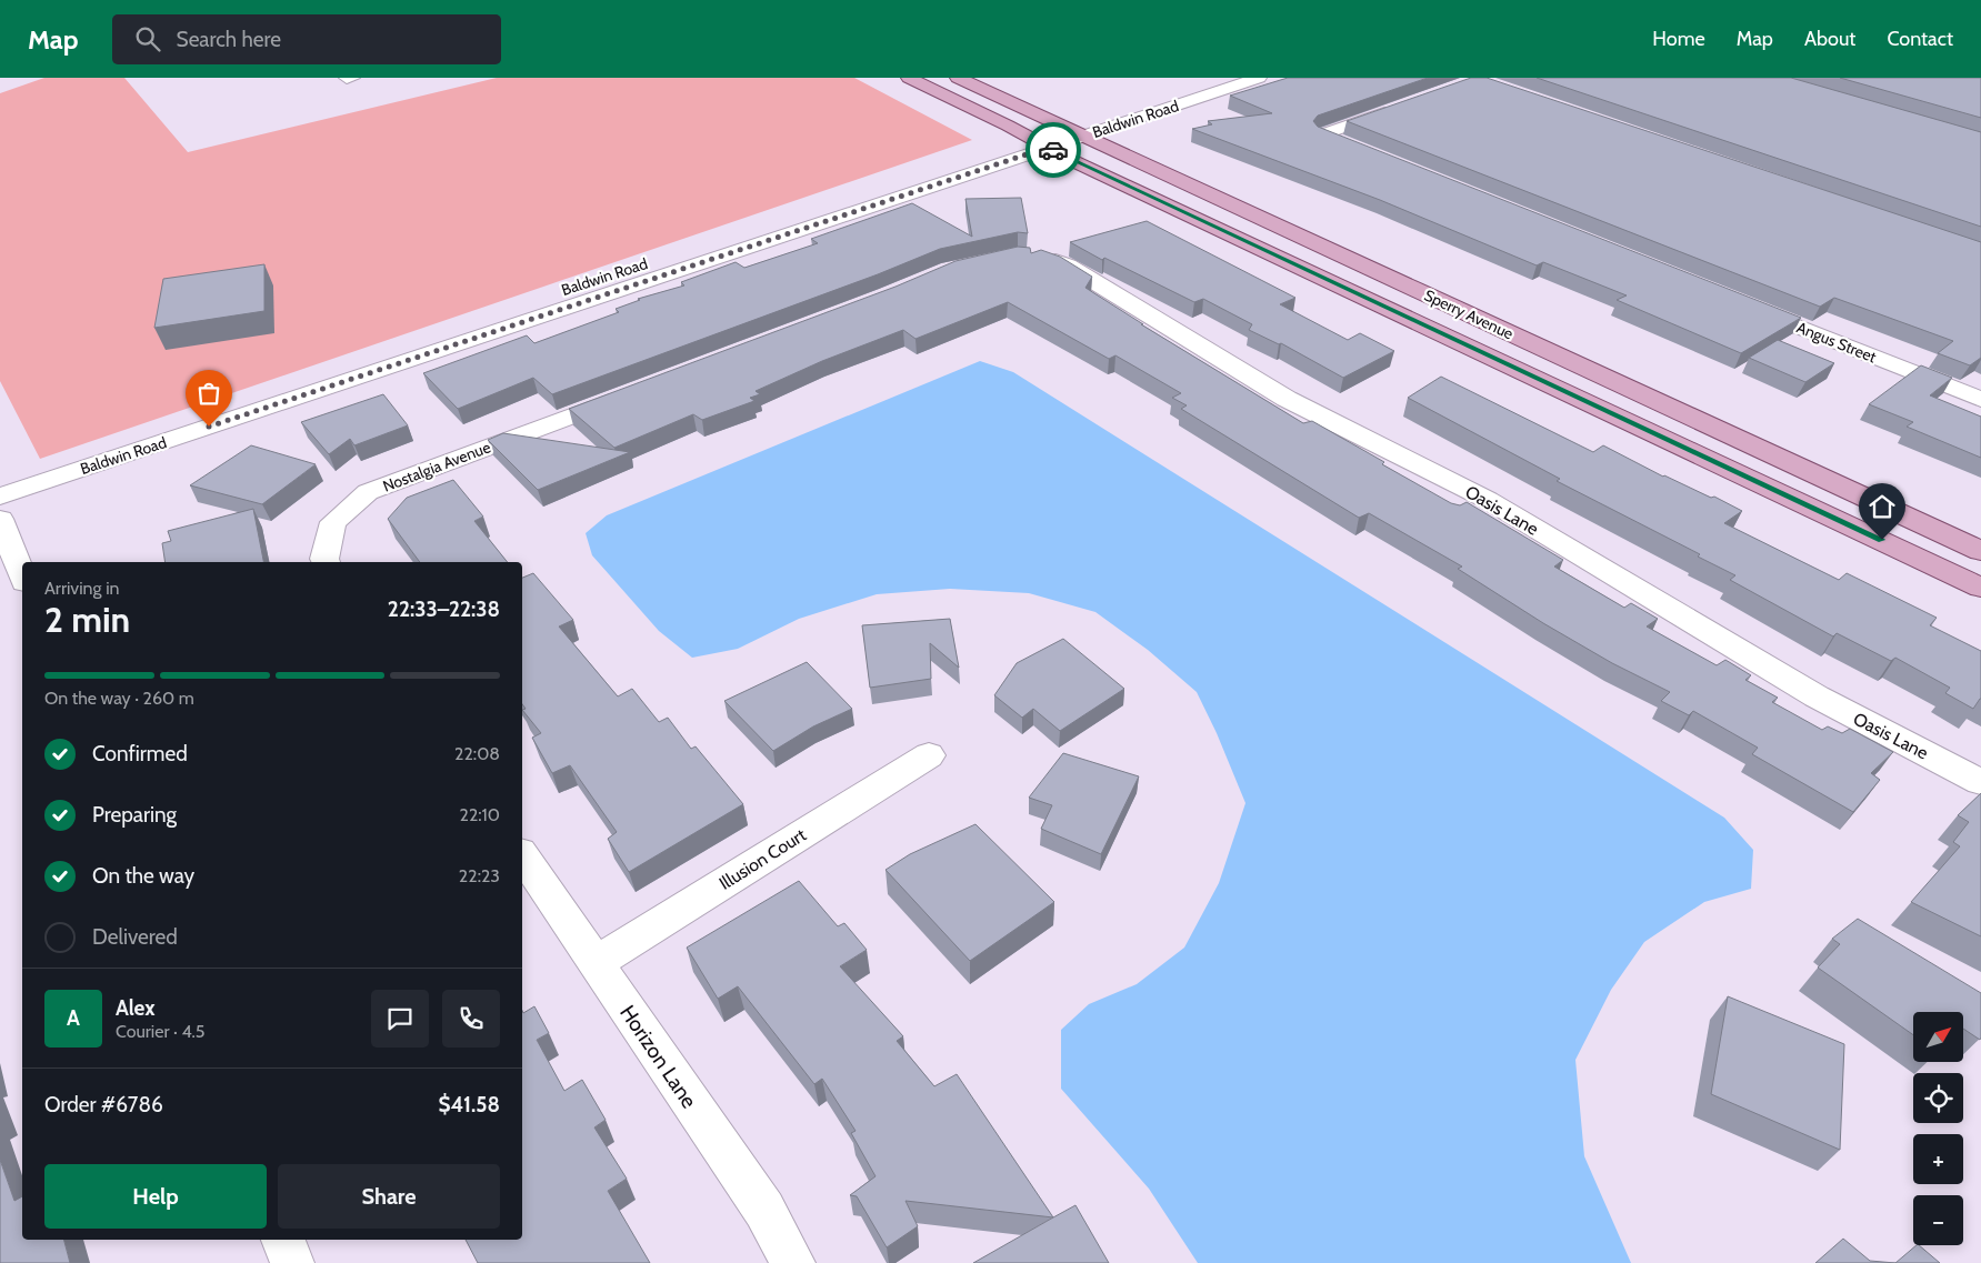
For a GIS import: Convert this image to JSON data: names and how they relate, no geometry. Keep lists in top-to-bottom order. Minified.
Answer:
{"streets":{"main road":["Baldwin Road","Sperry Avenue","Angus Street","Nostalgia Avenue","Oasis Lane","Illusion Court","Horizon Lane"]},"crossings":[["Baldwin Road","Sperry Avenue"],["Illusion Court","Horizon Lane"]],"north":"top right","page":{"header":"Map","search":"Search here","nav":["Home","Map","About","Contact"],"heading":["2 min","Arriving in","22:33–22:38"],"panel":["Alex","Courier · 4.5","Order #6786","$41.58"],"bar":"On the way · 260 m","list":[["Confirmed","22:08"],["Preparing","22:10"],["On the way","22:23"],"Delivered"],"round":"A","map_buttons":["+","−"],"buttons":["Help","Share"]}}
